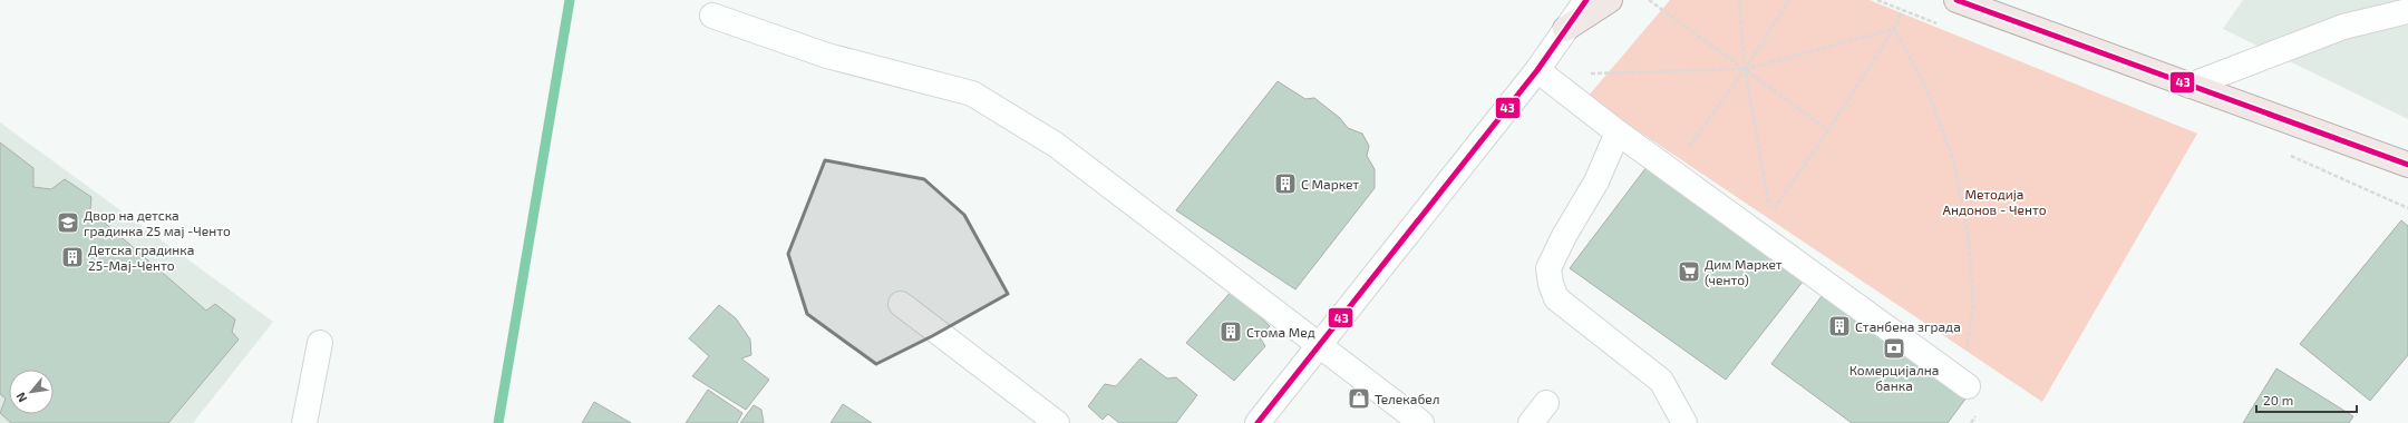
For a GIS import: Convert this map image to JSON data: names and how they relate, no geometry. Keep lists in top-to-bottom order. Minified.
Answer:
{"parks":["Методија Андонов - Ченто"],"places":{"building":["С Маркет","Детска градинка 25-Мај-Ченто","Станбена зграда","Стома Мед"],"school or university":["Двор на детска градинка 25 мај -Ченто"],"supermarket":["Дим Маркет (ченто)"],"bank":["Комерцијална банка"],"shop":["Телекабел"]},"lines":["transit line 43"],"scale_bar":"20 m","north":"bottom left"}
